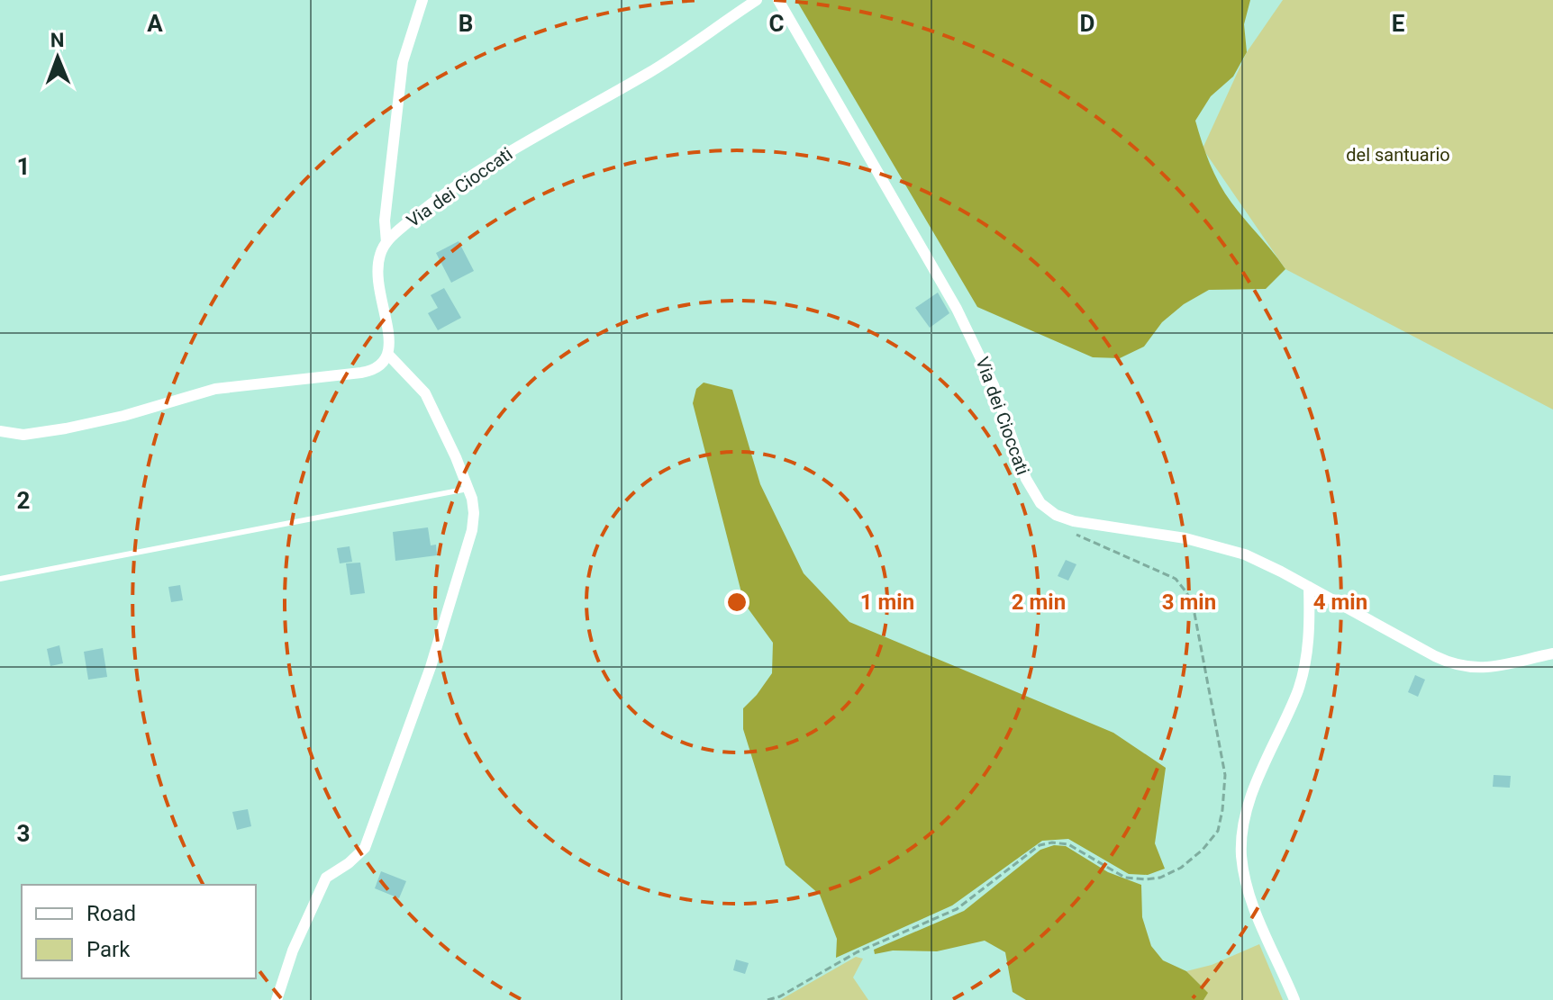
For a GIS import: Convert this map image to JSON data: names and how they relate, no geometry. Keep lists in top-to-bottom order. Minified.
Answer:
{"streets":{"street":["Via dei Cioccati"]},"parks":["del santuario"],"legend":["Road","Park"],"north":"top","grid":{"columns":["A","B","C","D","E"],"rows":["1","2","3"]},"rings":["1 min","2 min","3 min","4 min"]}
